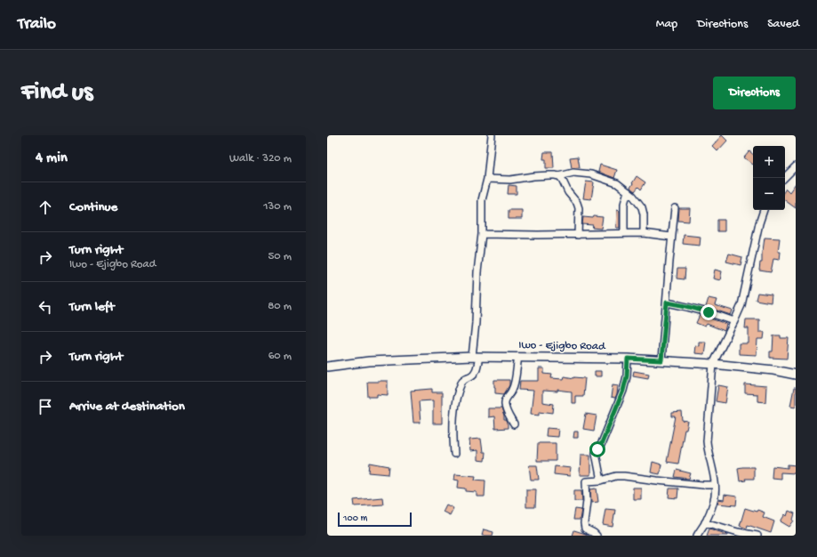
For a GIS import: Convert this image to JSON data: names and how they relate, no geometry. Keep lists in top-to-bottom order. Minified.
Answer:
{"streets":{"main road":["Iwo - Ejigbo Road"]},"scale_bar":"100 m","page":{"header":"Trailo","nav":["Map","Directions","Saved"],"buttons":"Directions","title":"Find us","heading":["4 min","Walk · 320 m"],"map_buttons":["+","−"],"list":[["Continue","130 m"],["Turn right","Iwo - Ejigbo Road","50 m"],["Turn left","80 m"],["Turn right","60 m"],"Arrive at destination"],"scale":"100 m"}}
